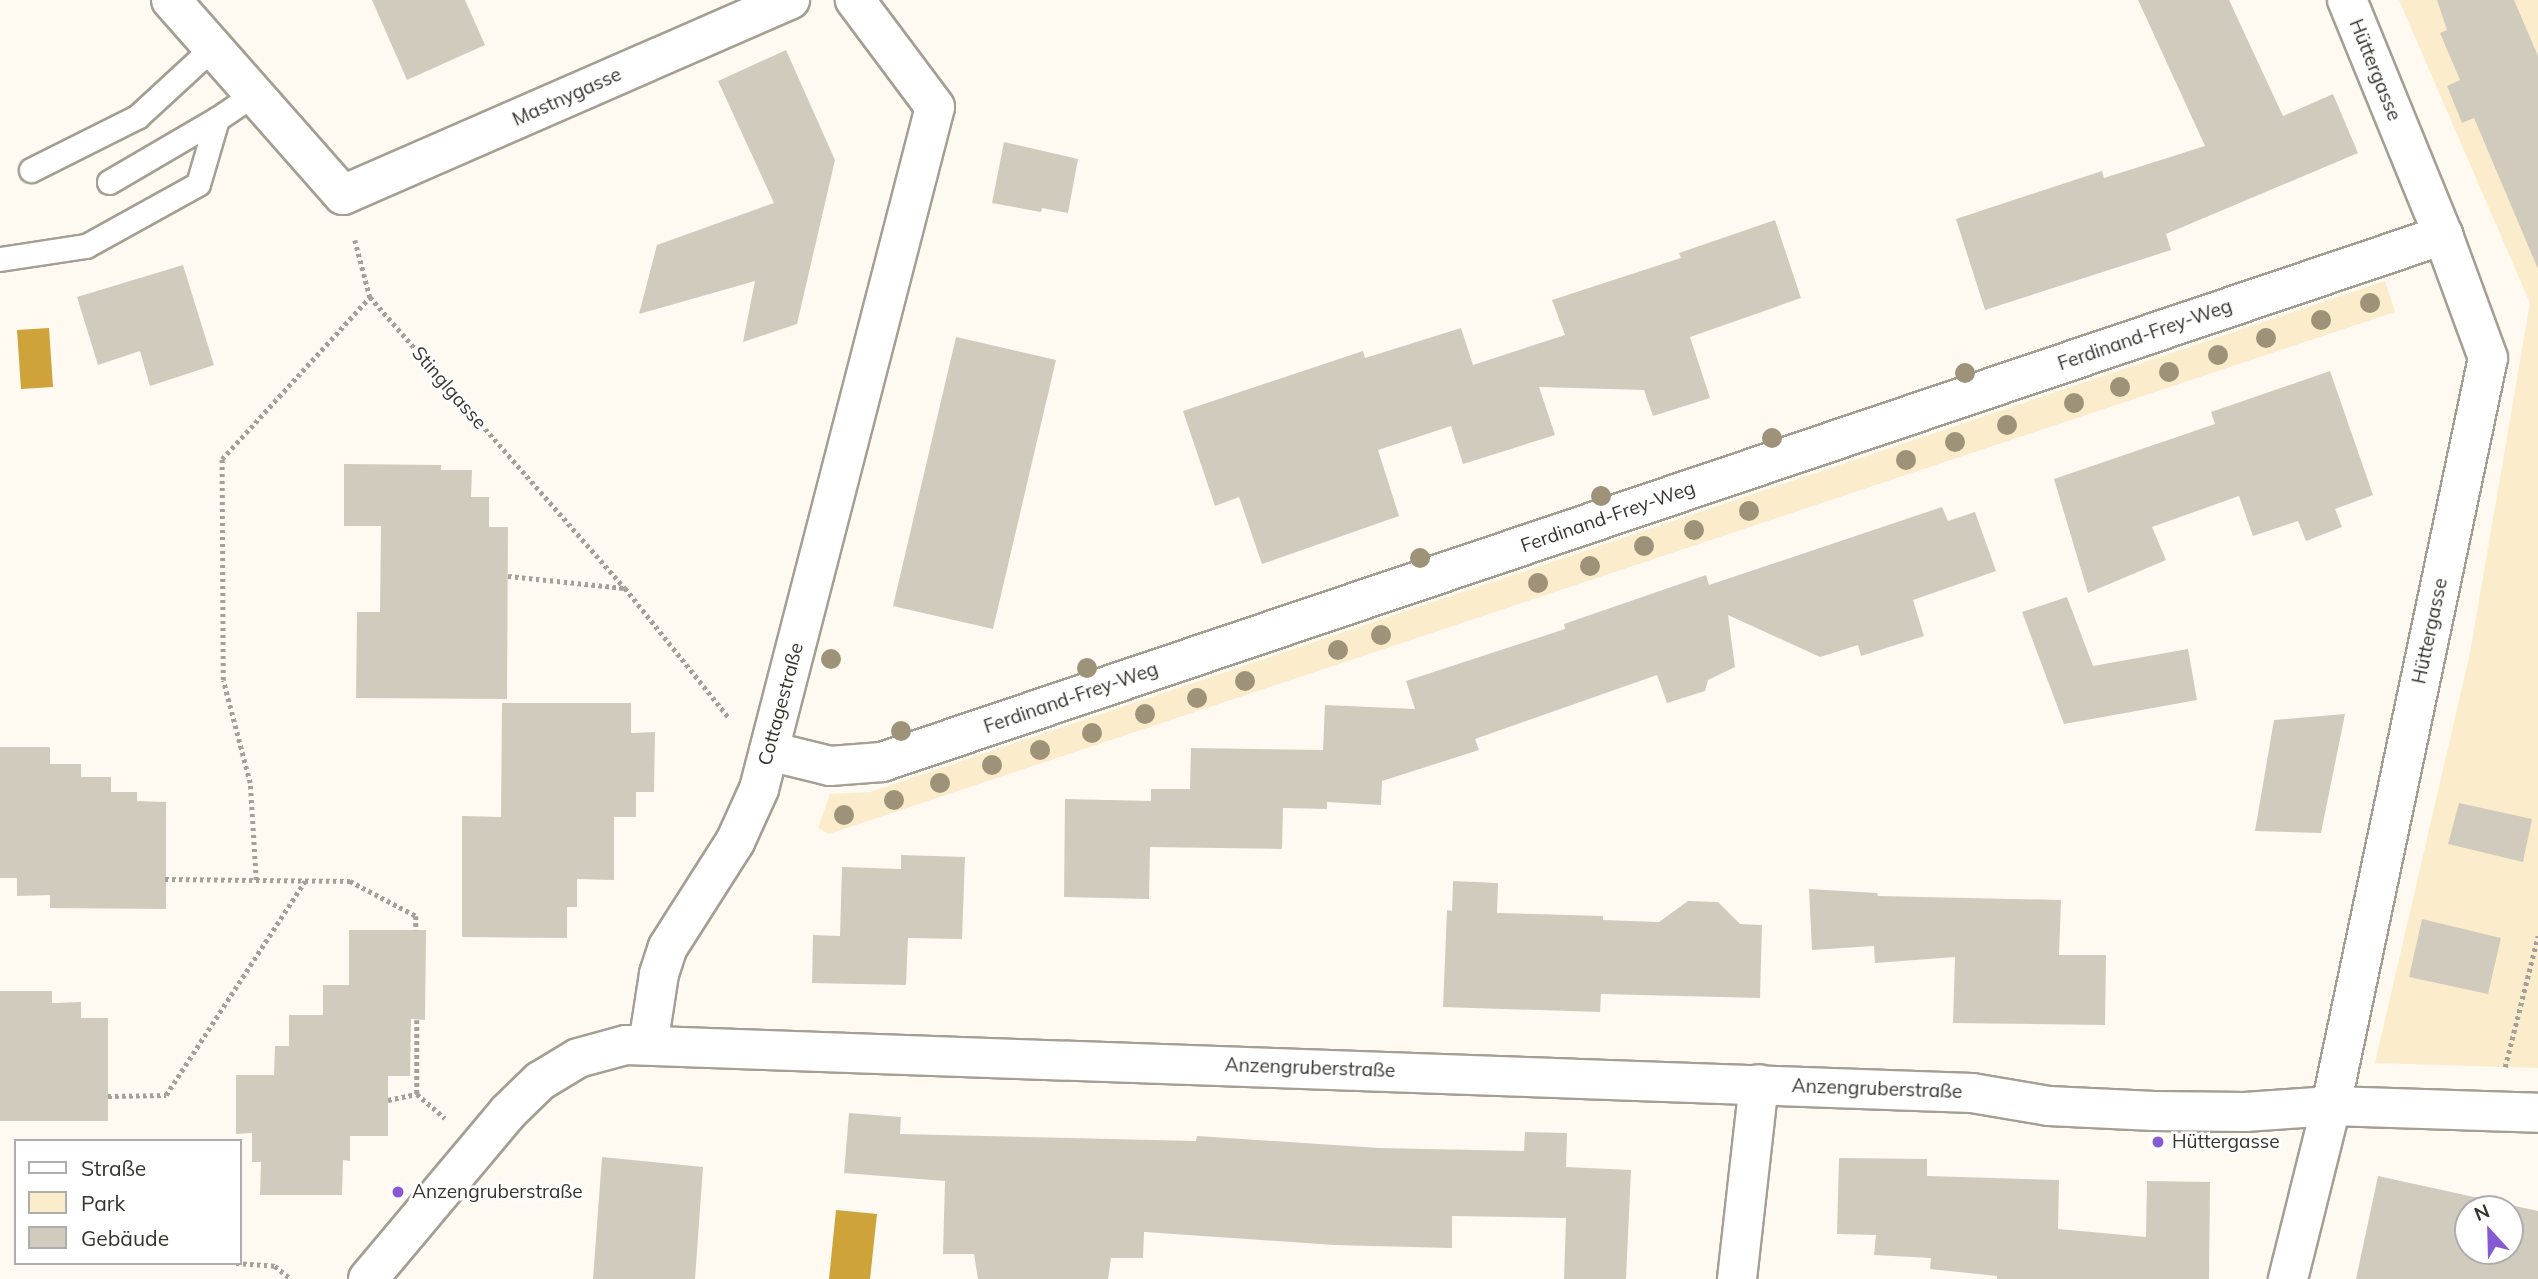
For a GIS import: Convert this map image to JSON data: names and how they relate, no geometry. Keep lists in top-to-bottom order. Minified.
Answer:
{"streets":{"street":["Hüttergasse","Mastnygasse","Ferdinand-Frey-Weg","Cottagestraße","Anzengruberstraße"],"path":["Stinglgasse"]},"crossings":[["Hüttergasse","Ferdinand-Frey-Weg"],["Hüttergasse","Anzengruberstraße"],["Mastnygasse","Stinglgasse"],["Ferdinand-Frey-Weg","Stinglgasse"],["Ferdinand-Frey-Weg","Cottagestraße"],["Stinglgasse","Cottagestraße"],["Cottagestraße","Anzengruberstraße"]],"places":["Hüttergasse","Anzengruberstraße"],"legend":["Straße","Park","Gebäude"],"north":"top"}
